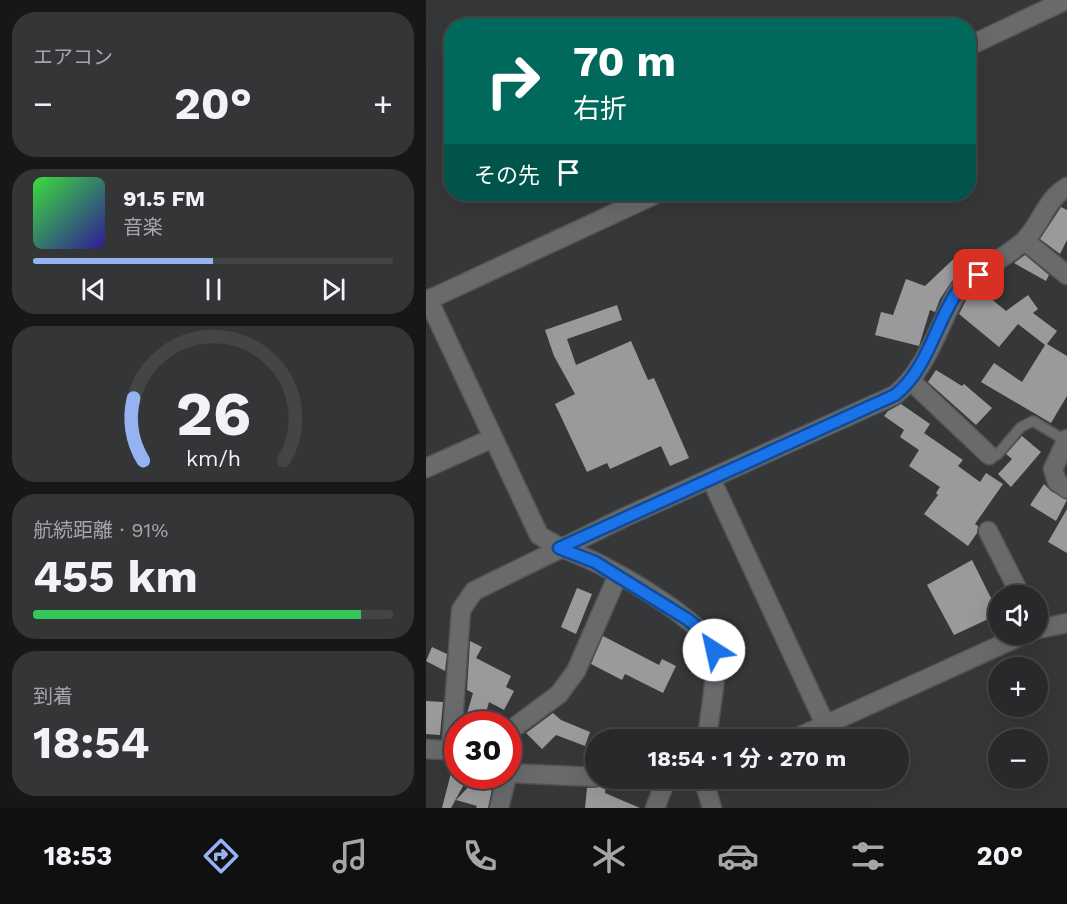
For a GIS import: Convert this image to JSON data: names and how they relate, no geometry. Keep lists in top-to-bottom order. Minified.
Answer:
{"page":{"tile":["エアコン",["航続距離 · 91%","455 km"],["到着","18:54"]],"turn":["70 m","右折"],"heat":["−","20°","+"],"then":"その先","song":["91.5 FM","音楽"],"map_buttons":["+","−"],"limit":"30","trip":"18:54 · 1 分 · 270 m","tabs":["18:53","20°"],"gauge":["26","km/h"]}}
